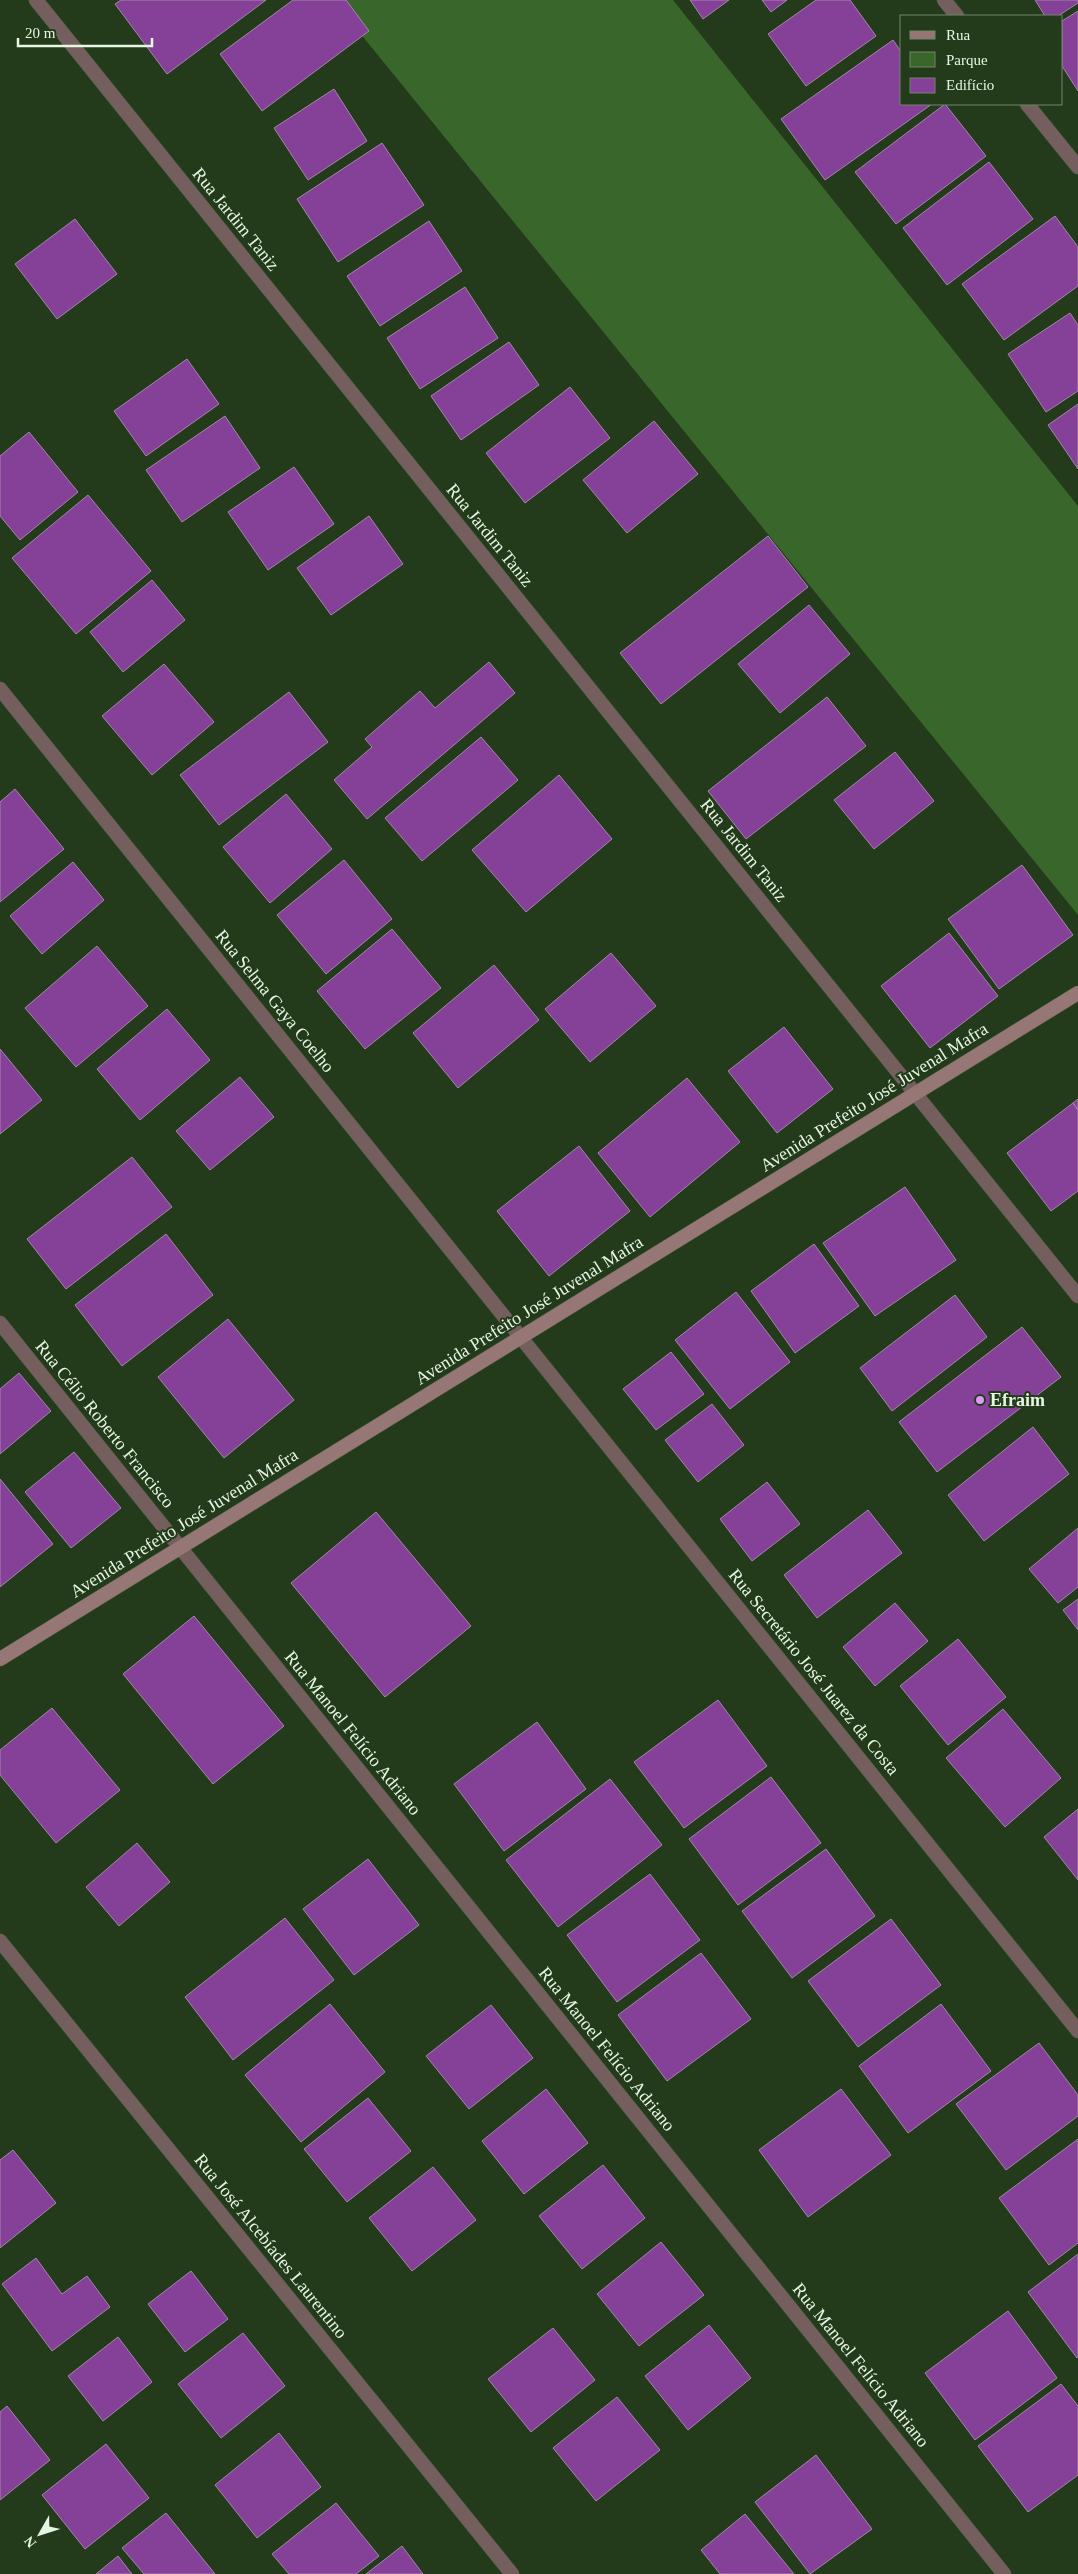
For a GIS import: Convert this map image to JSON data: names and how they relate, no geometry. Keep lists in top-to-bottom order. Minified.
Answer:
{"streets":{"main road":["Avenida Prefeito José Juvenal Mafra"],"street":["Rua Jardim Taniz","Rua Selma Gaya Coelho","Rua Célio Roberto Francisco","Rua Secretário José Juarez da Costa","Rua Manoel Felício Adriano","Rua José Alcebíades Laurentino"]},"crossings":[["Rua Jardim Taniz","Avenida Prefeito José Juvenal Mafra"],["Rua Selma Gaya Coelho","Avenida Prefeito José Juvenal Mafra"],["Rua Selma Gaya Coelho","Rua Secretário José Juarez da Costa"],["Avenida Prefeito José Juvenal Mafra","Rua Célio Roberto Francisco"],["Avenida Prefeito José Juvenal Mafra","Rua Secretário José Juarez da Costa"],["Avenida Prefeito José Juvenal Mafra","Rua Manoel Felício Adriano"],["Rua Célio Roberto Francisco","Rua Manoel Felício Adriano"]],"places":["Efraim"],"legend":["Rua","Parque","Edifício"],"scale_bar":"20 m","north":"bottom left"}
